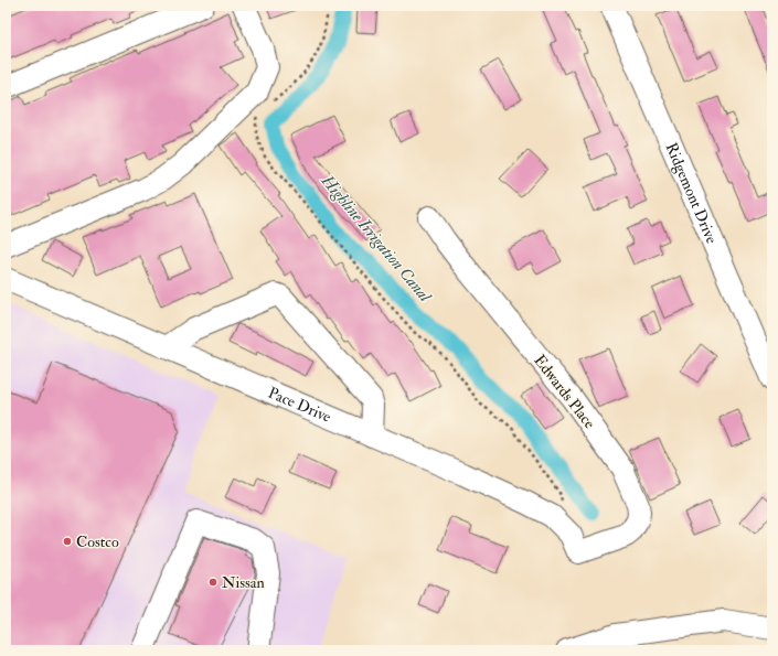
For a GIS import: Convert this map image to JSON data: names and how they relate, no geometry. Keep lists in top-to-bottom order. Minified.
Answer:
{"streets":{"street":["Ridgemont Drive","Edwards Place","Pace Drive"]},"crossings":[["Edwards Place","Pace Drive"]],"water":["Highline Irrigation Canal"],"places":["Costco","Nissan"]}
